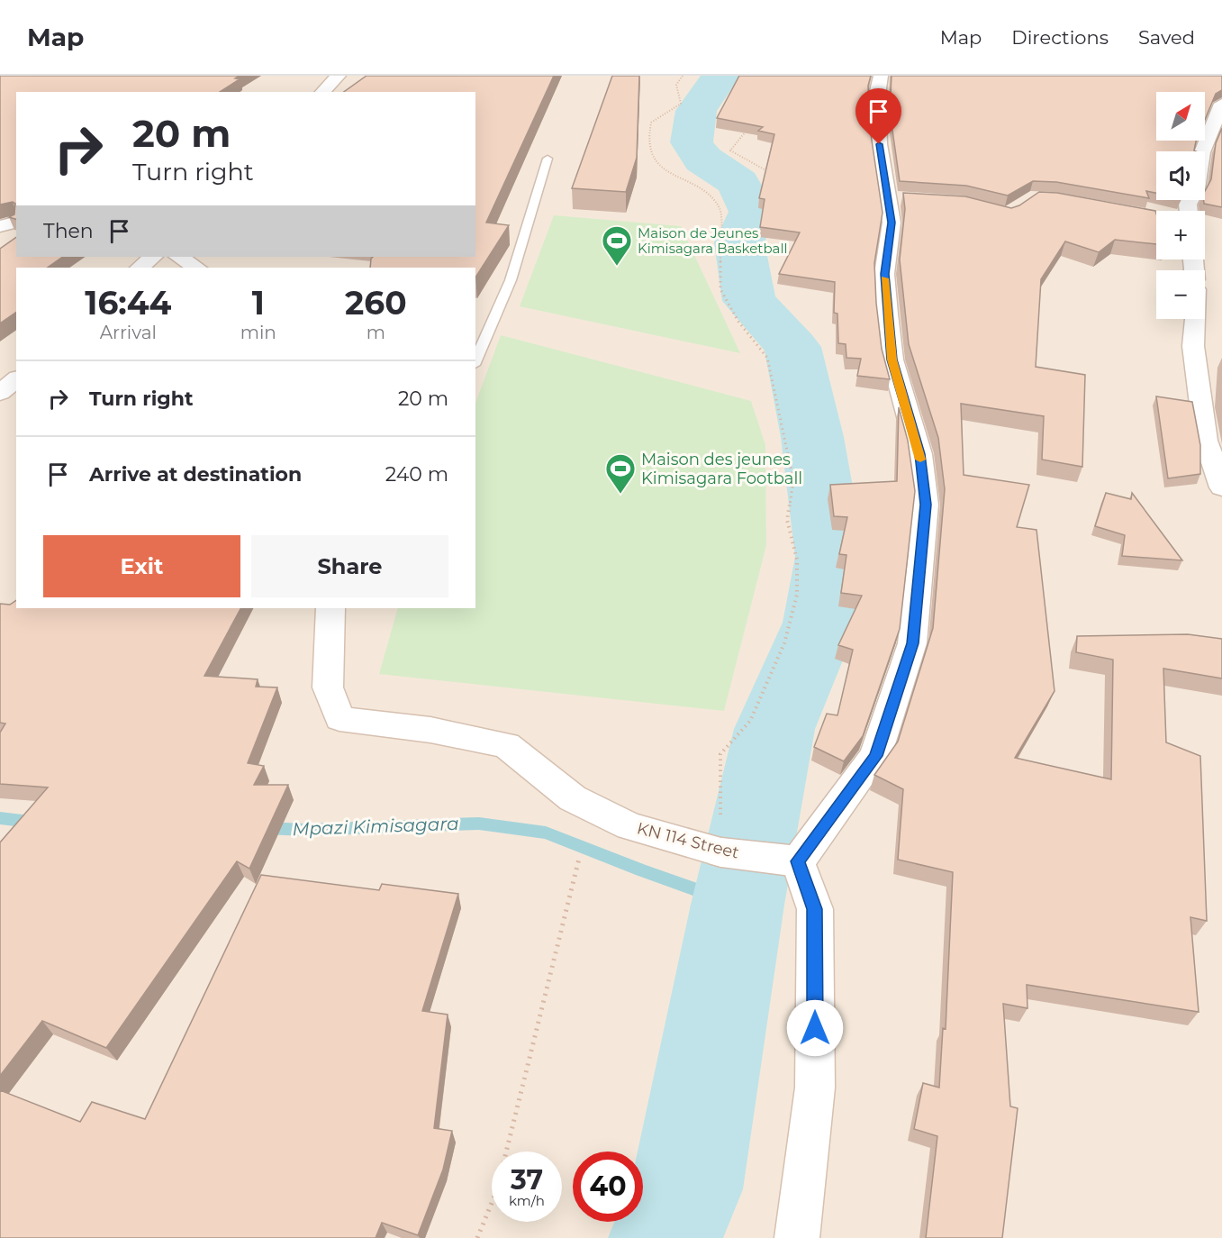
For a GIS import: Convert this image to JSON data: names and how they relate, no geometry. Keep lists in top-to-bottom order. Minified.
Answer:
{"streets":{"street":["KN 114 Street"]},"water":["Mpazi Kimisagara"],"places":{"sports":["Maison de Jeunes Kimisagara Basketball","Maison des jeunes Kimisagara Football"]},"north":"top right","page":{"header":"Map","nav":["Map","Directions","Saved"],"map_buttons":["+","−"],"turn":["20 m","Turn right"],"then":"Then","eta":["16:44","Arrival","1","min","260","m"],"list":[{"name":"Turn right","value":"20 m"},{"name":"Arrive at destination","value":"240 m"}],"buttons":["Exit","Share"],"speed":"37 km/h","limit":"40"}}
